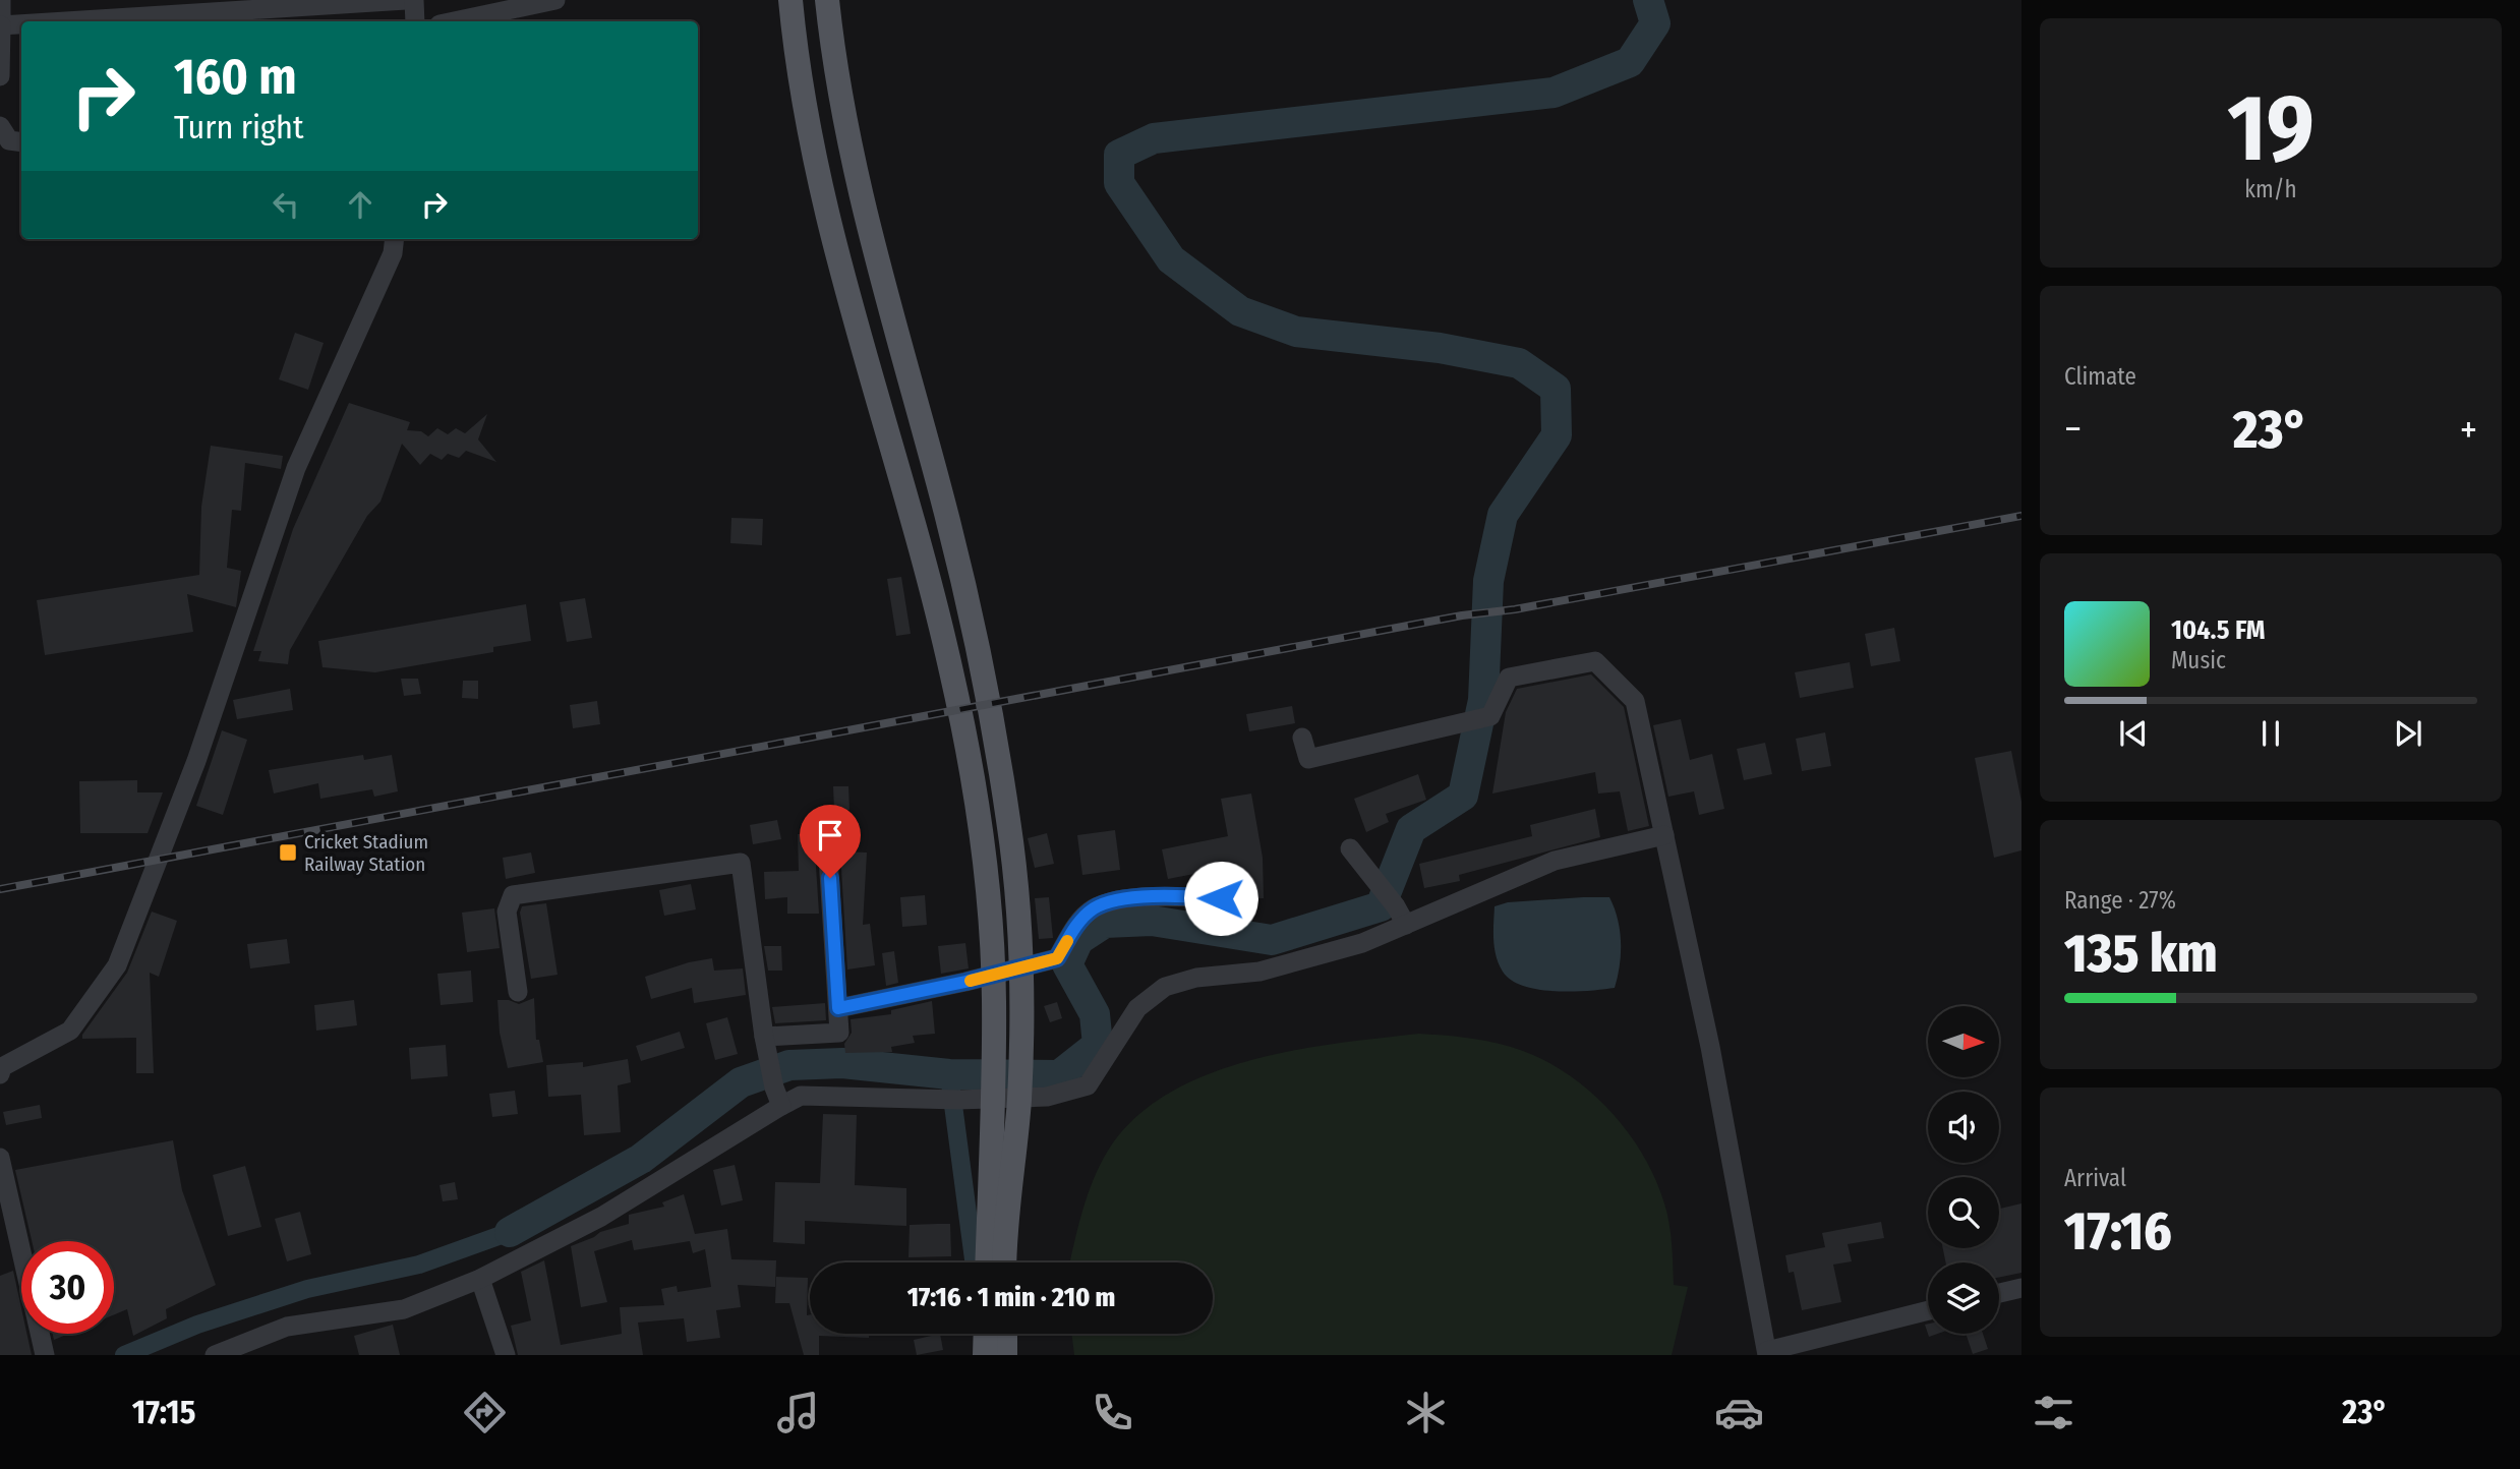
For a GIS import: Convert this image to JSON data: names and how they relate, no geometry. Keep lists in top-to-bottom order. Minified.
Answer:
{"places":{"transit":["Cricket Stadium Railway Station"]},"north":"right","page":{"tile":[["19","km/h"],"Climate",["Range · 27%","135 km"],["Arrival","17:16"]],"turn":["160 m","Turn right"],"heat":["−","23°","+"],"song":["104.5 FM","Music"],"limit":"30","trip":"17:16 · 1 min · 210 m","tabs":["17:15","23°"]}}
